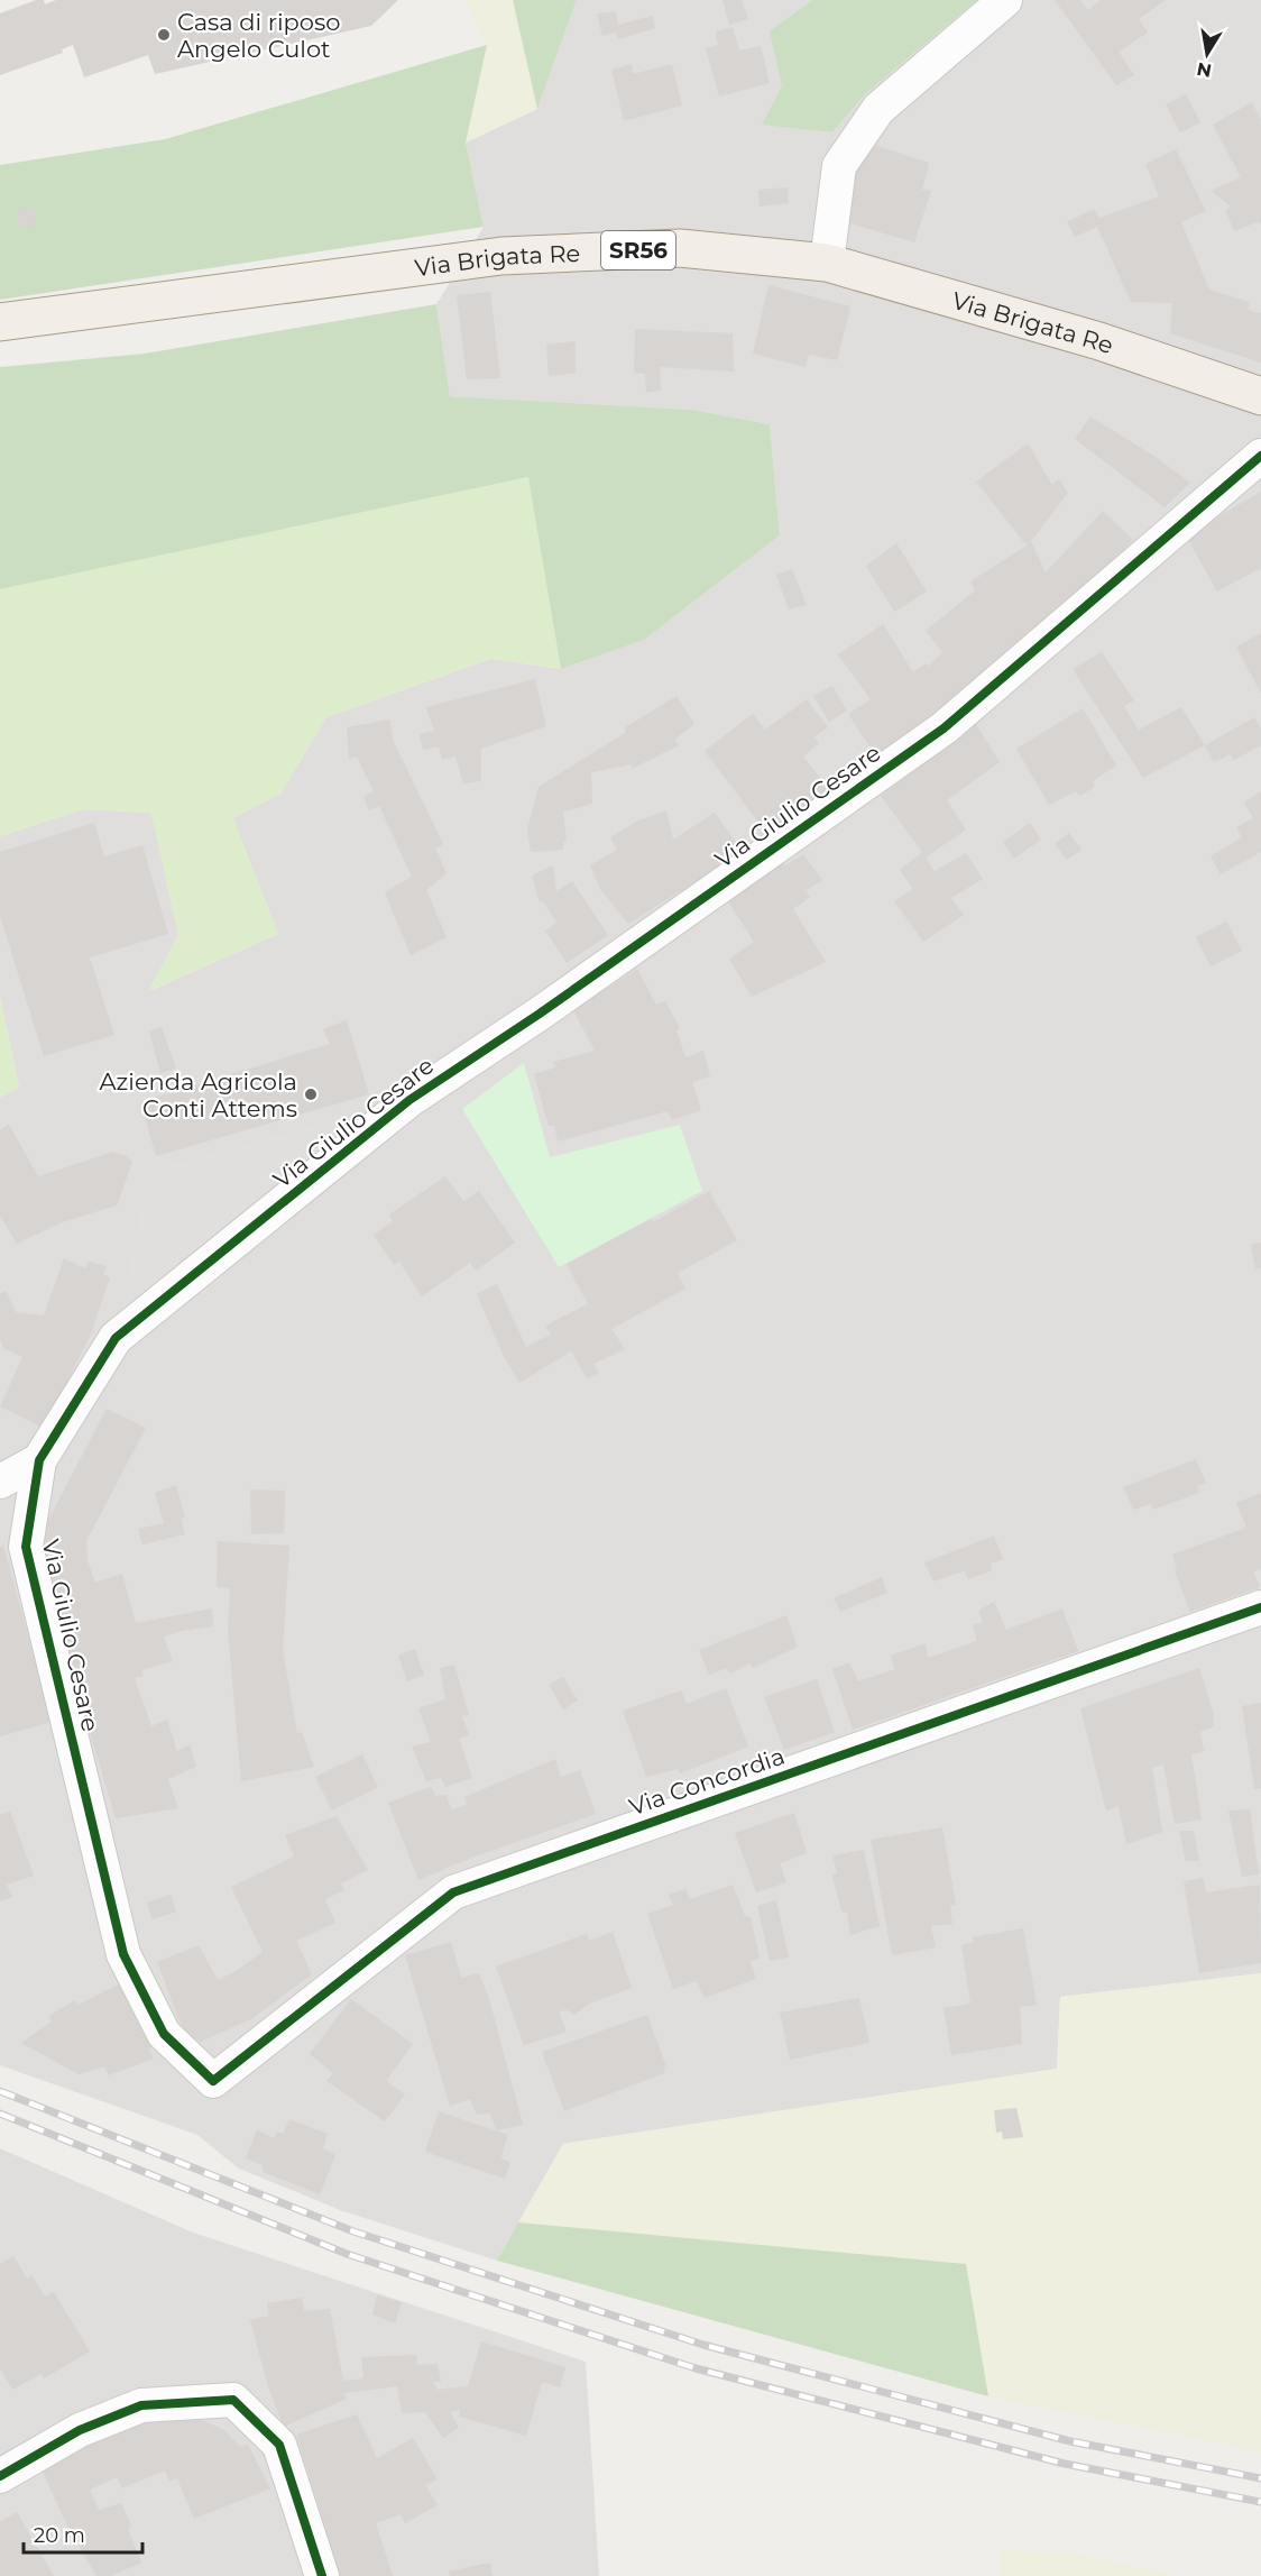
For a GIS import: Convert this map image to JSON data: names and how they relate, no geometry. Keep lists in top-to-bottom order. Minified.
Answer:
{"streets":{"main road":["SR56","Via Brigata Re"],"street":["Via Giulio Cesare","Via Concordia"]},"crossings":[["Via Giulio Cesare","Via Concordia"]],"places":["Casa di riposo Angelo Culot","Azienda Agricola Conti Attems"],"scale_bar":"20 m","north":"bottom"}
